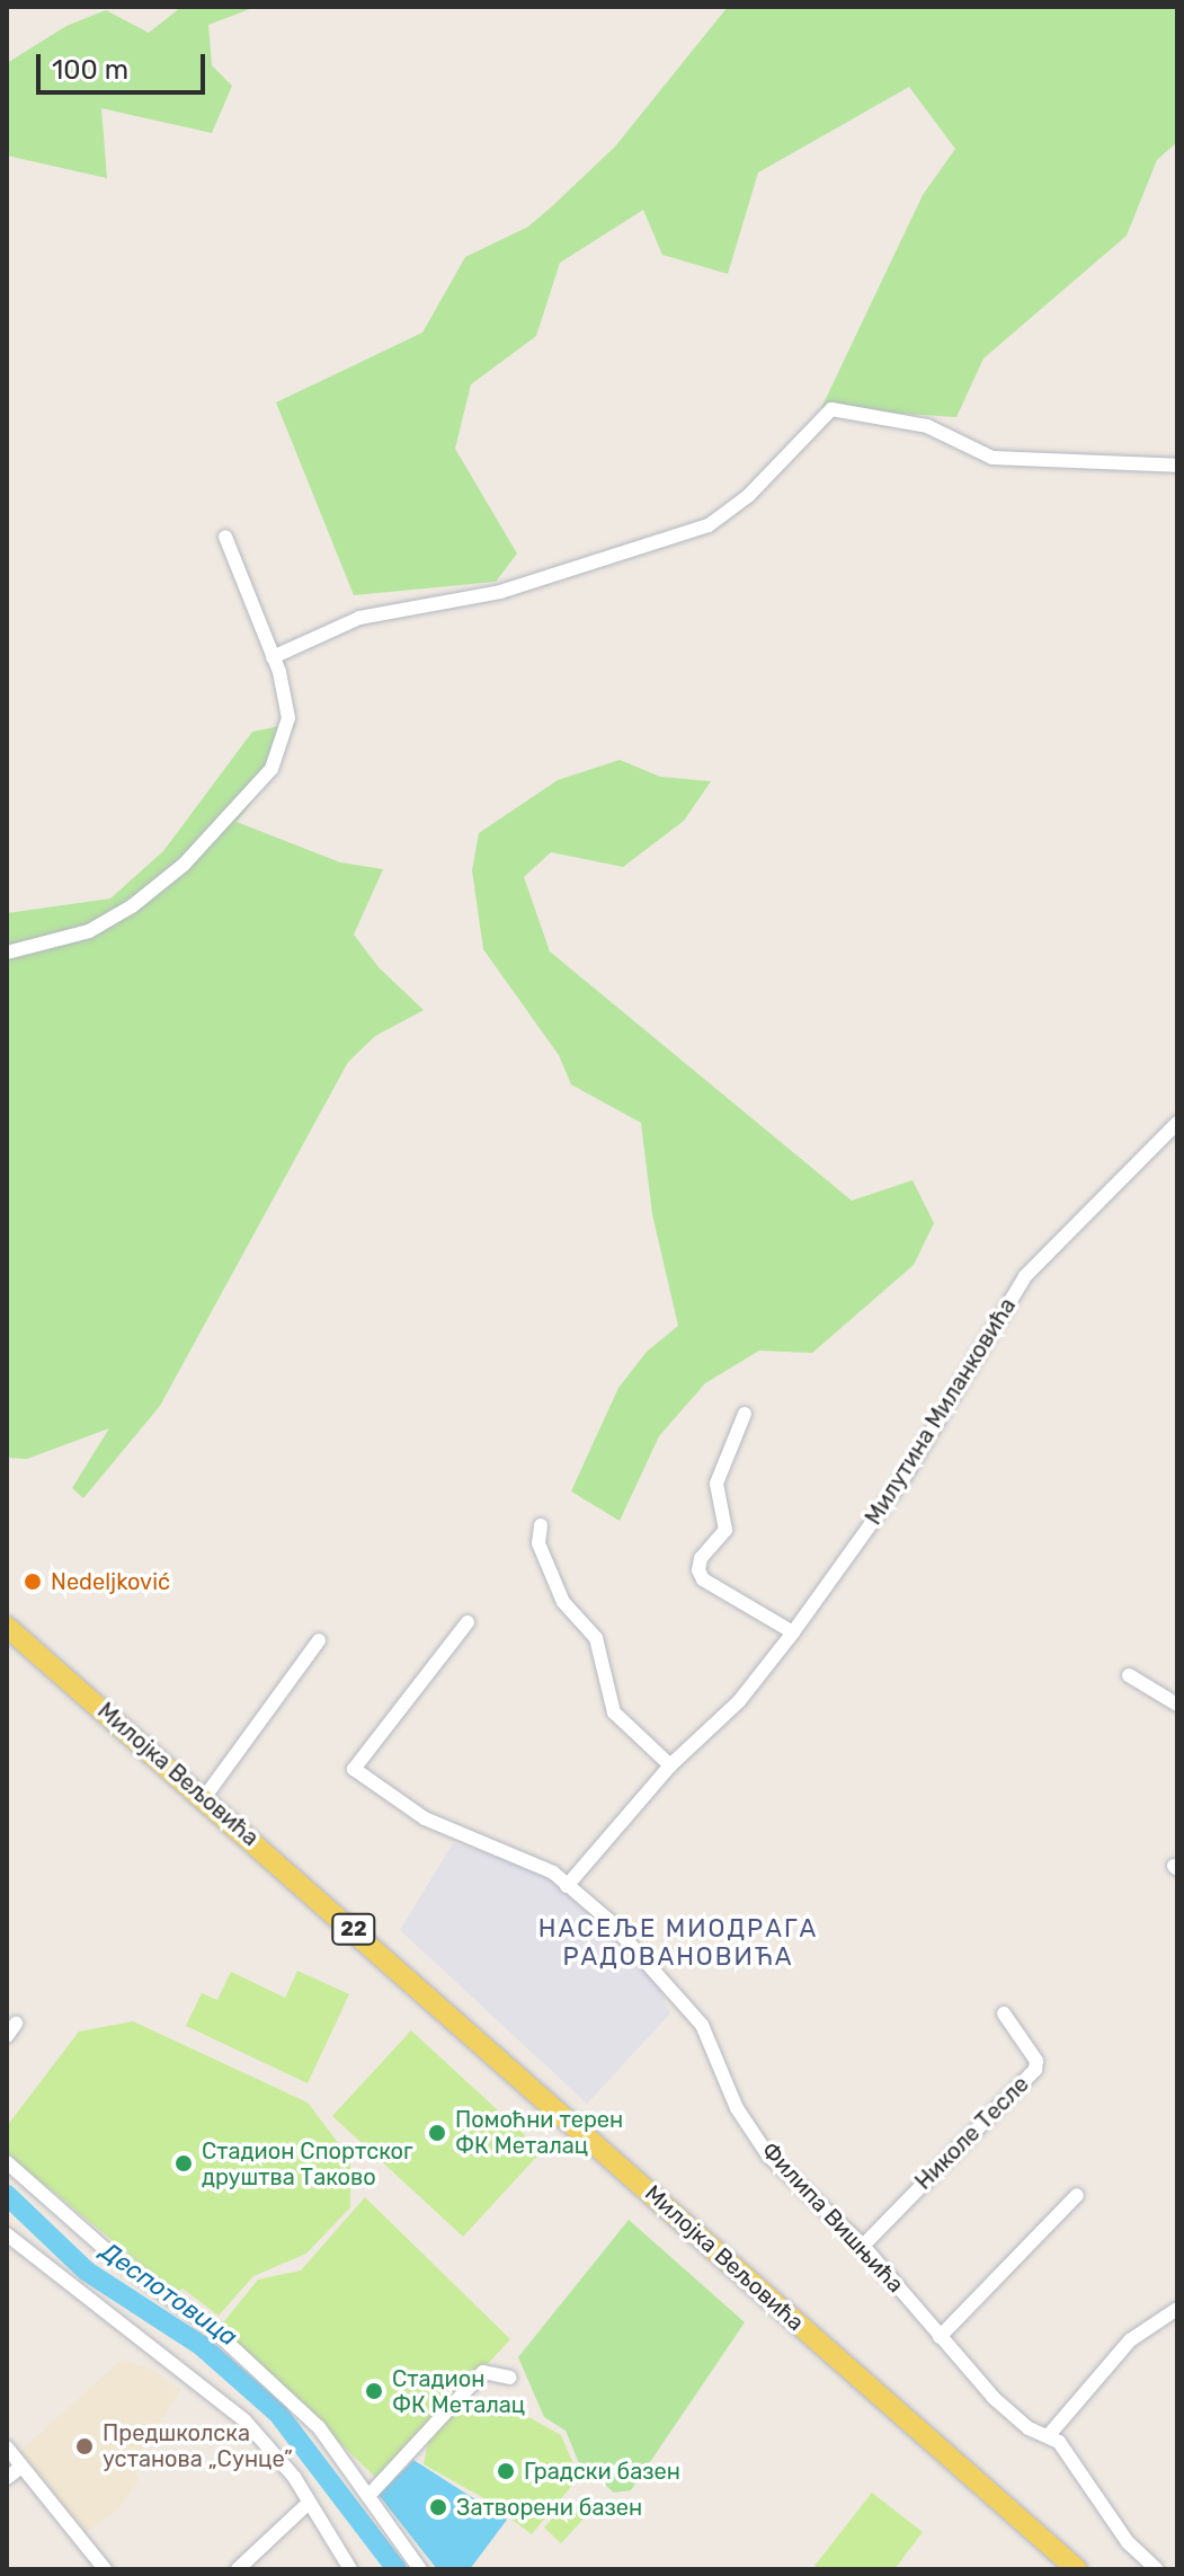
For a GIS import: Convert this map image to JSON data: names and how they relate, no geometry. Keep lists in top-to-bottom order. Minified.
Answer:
{"streets":{"main road":["Милојка Вељовића","22"],"street":["Милутина Миланковића","Николе Тесле","Филипа Вишњића"]},"crossings":[["Милутина Миланковића","Филипа Вишњића"],["Николе Тесле","Филипа Вишњића"]],"districts":["НАСЕЉЕ МИОДРАГА РАДОВАНОВИЋА"],"water":["Деспотовица"],"places":["Nedeljković","Помоћни терен ФК Металац","Стадион Спортског друштва Таково","Стадион ФК Металац","Предшколска установа „Сунце”","Градски базен","Затворени базен"],"scale_bar":"100 m"}
